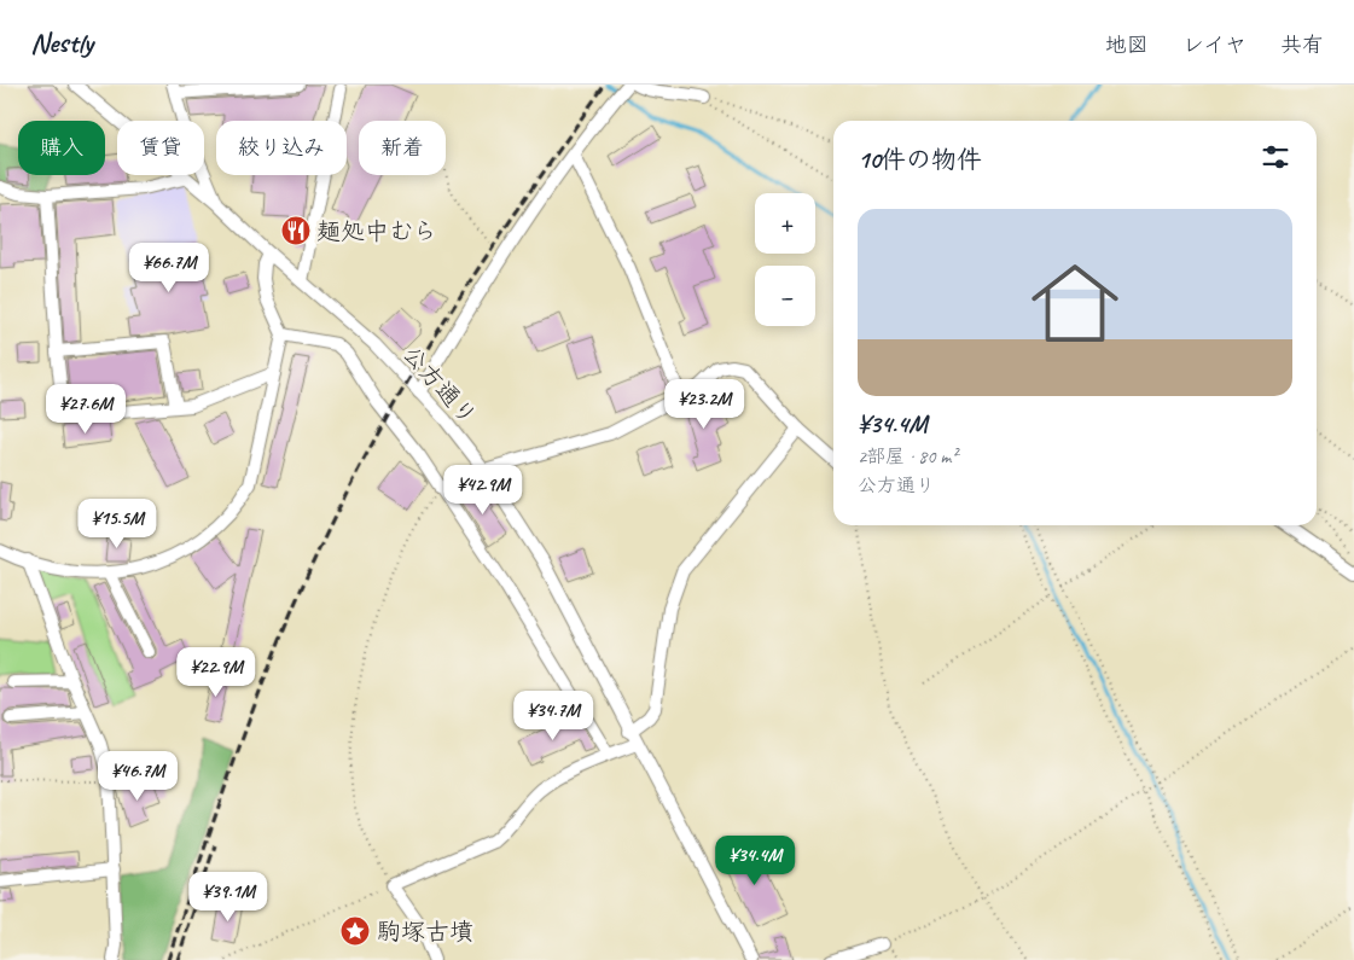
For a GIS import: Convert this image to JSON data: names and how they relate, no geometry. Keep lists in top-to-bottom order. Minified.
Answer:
{"streets":{"street":["公方通り"]},"places":{"restaurant":["麺処中むら"],"place":["駒塚古墳"]},"page":{"header":"Nestly","nav":["地図","レイヤ","共有"],"chip":["購入","賃貸","絞り込み","新着"],"heading":"10件の物件","map_buttons":["+","−"],"list":[{"name":"¥34.4M","note":"2部屋 · 80 m² · 公方通り"}],"price":["¥66.7M","¥23.2M","¥27.6M","¥42.9M","¥15.5M","¥22.9M","¥34.7M","¥46.7M","¥34.4M","¥39.1M"]}}
